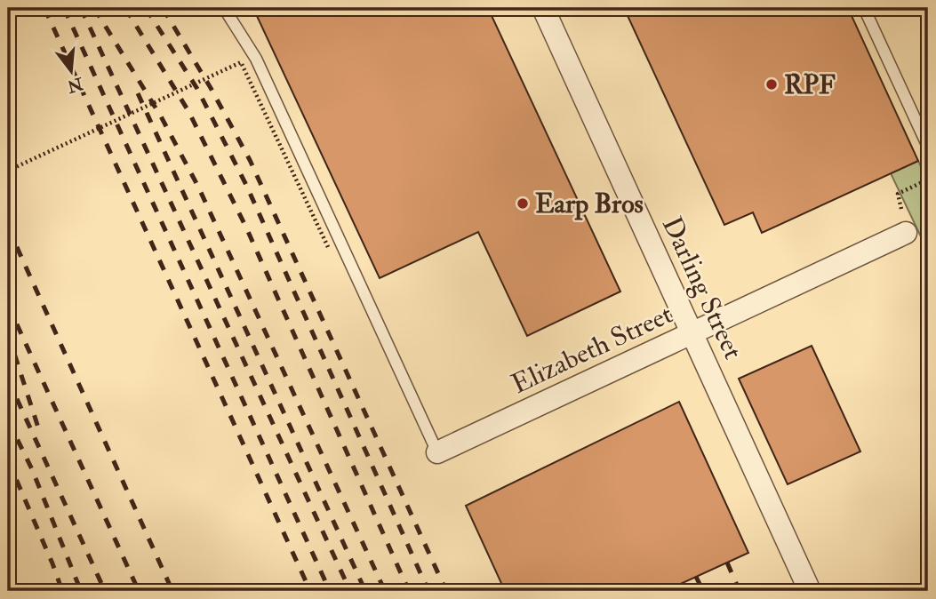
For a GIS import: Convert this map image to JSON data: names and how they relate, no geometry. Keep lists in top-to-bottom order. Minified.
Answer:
{"streets":{"street":["Darling Street","Elizabeth Street"]},"crossings":[["Darling Street","Elizabeth Street"]],"places":["RPF","Earp Bros"],"north":"bottom"}
